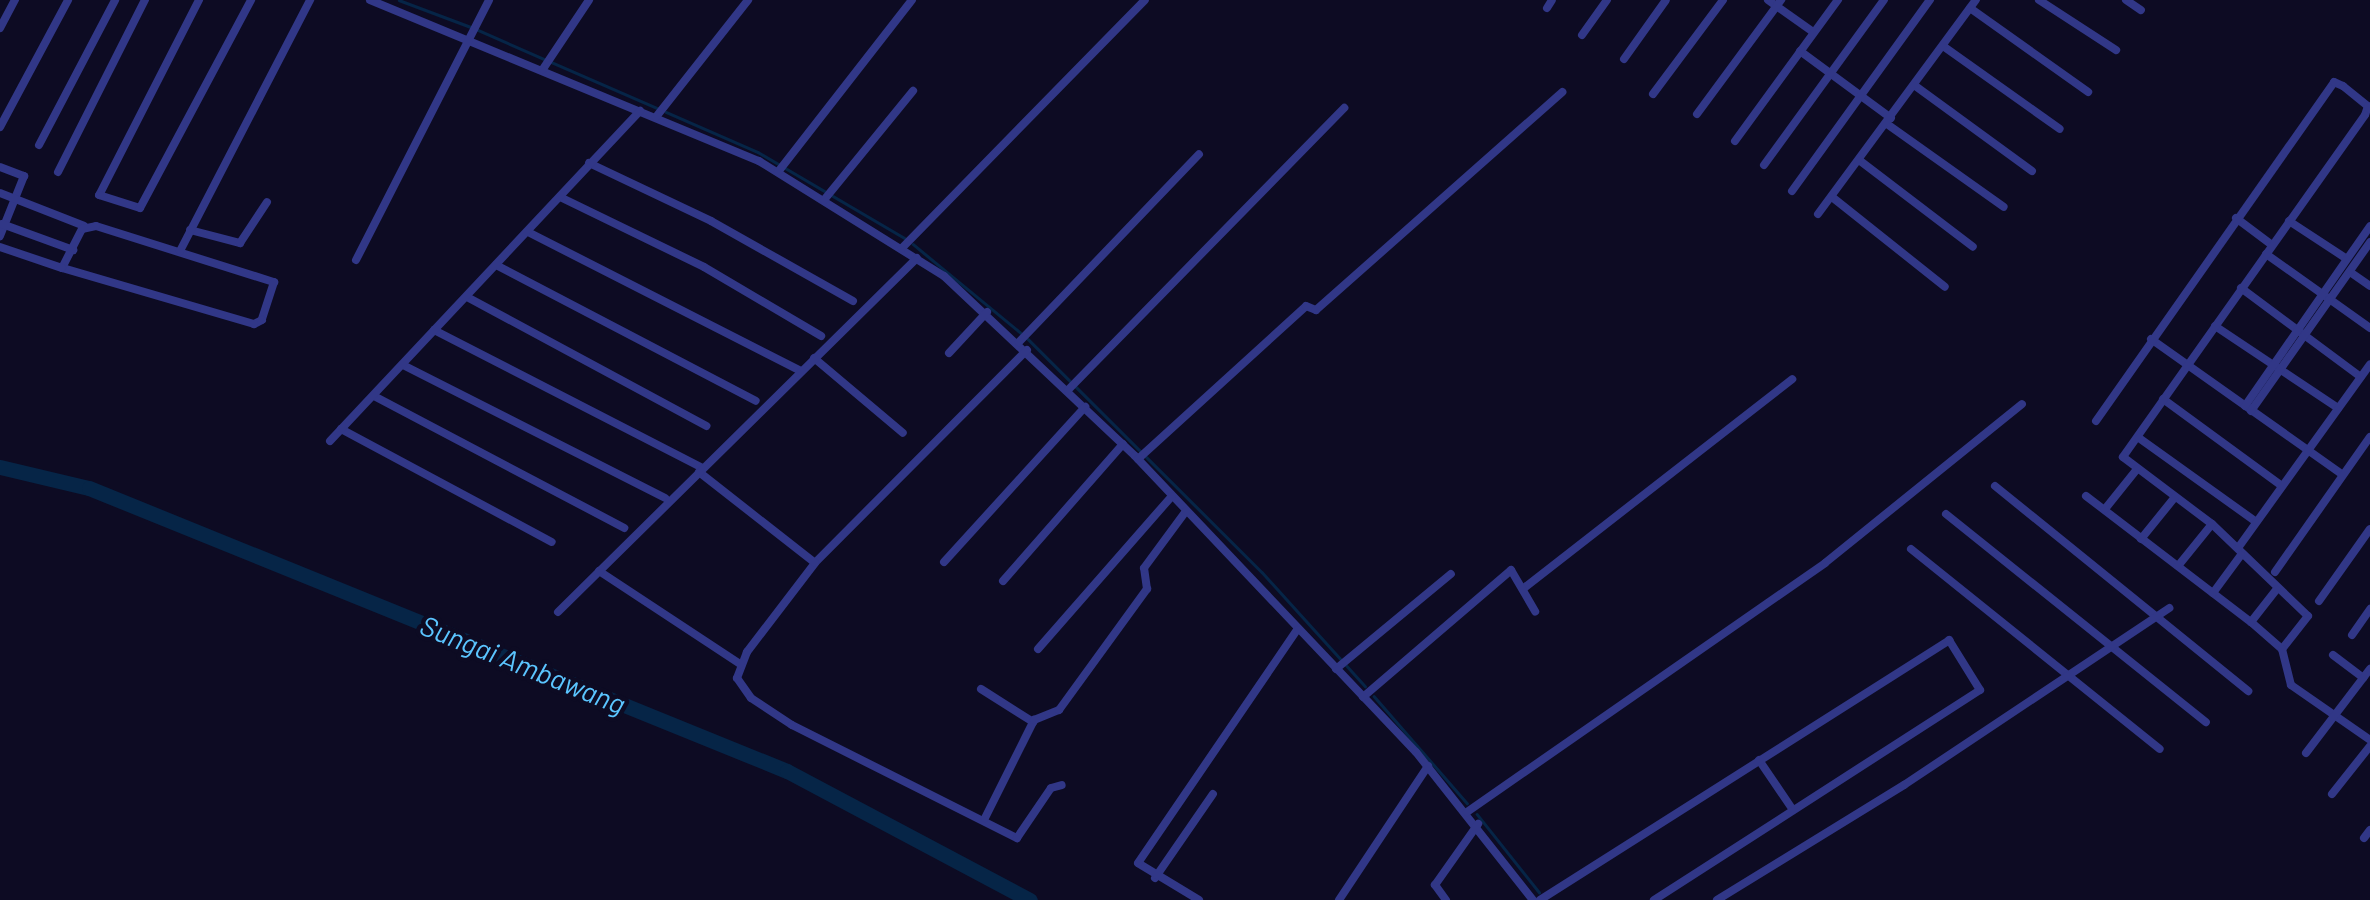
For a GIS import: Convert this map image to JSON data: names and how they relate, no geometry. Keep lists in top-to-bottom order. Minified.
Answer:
{"water":["Sungai Ambawang"]}
